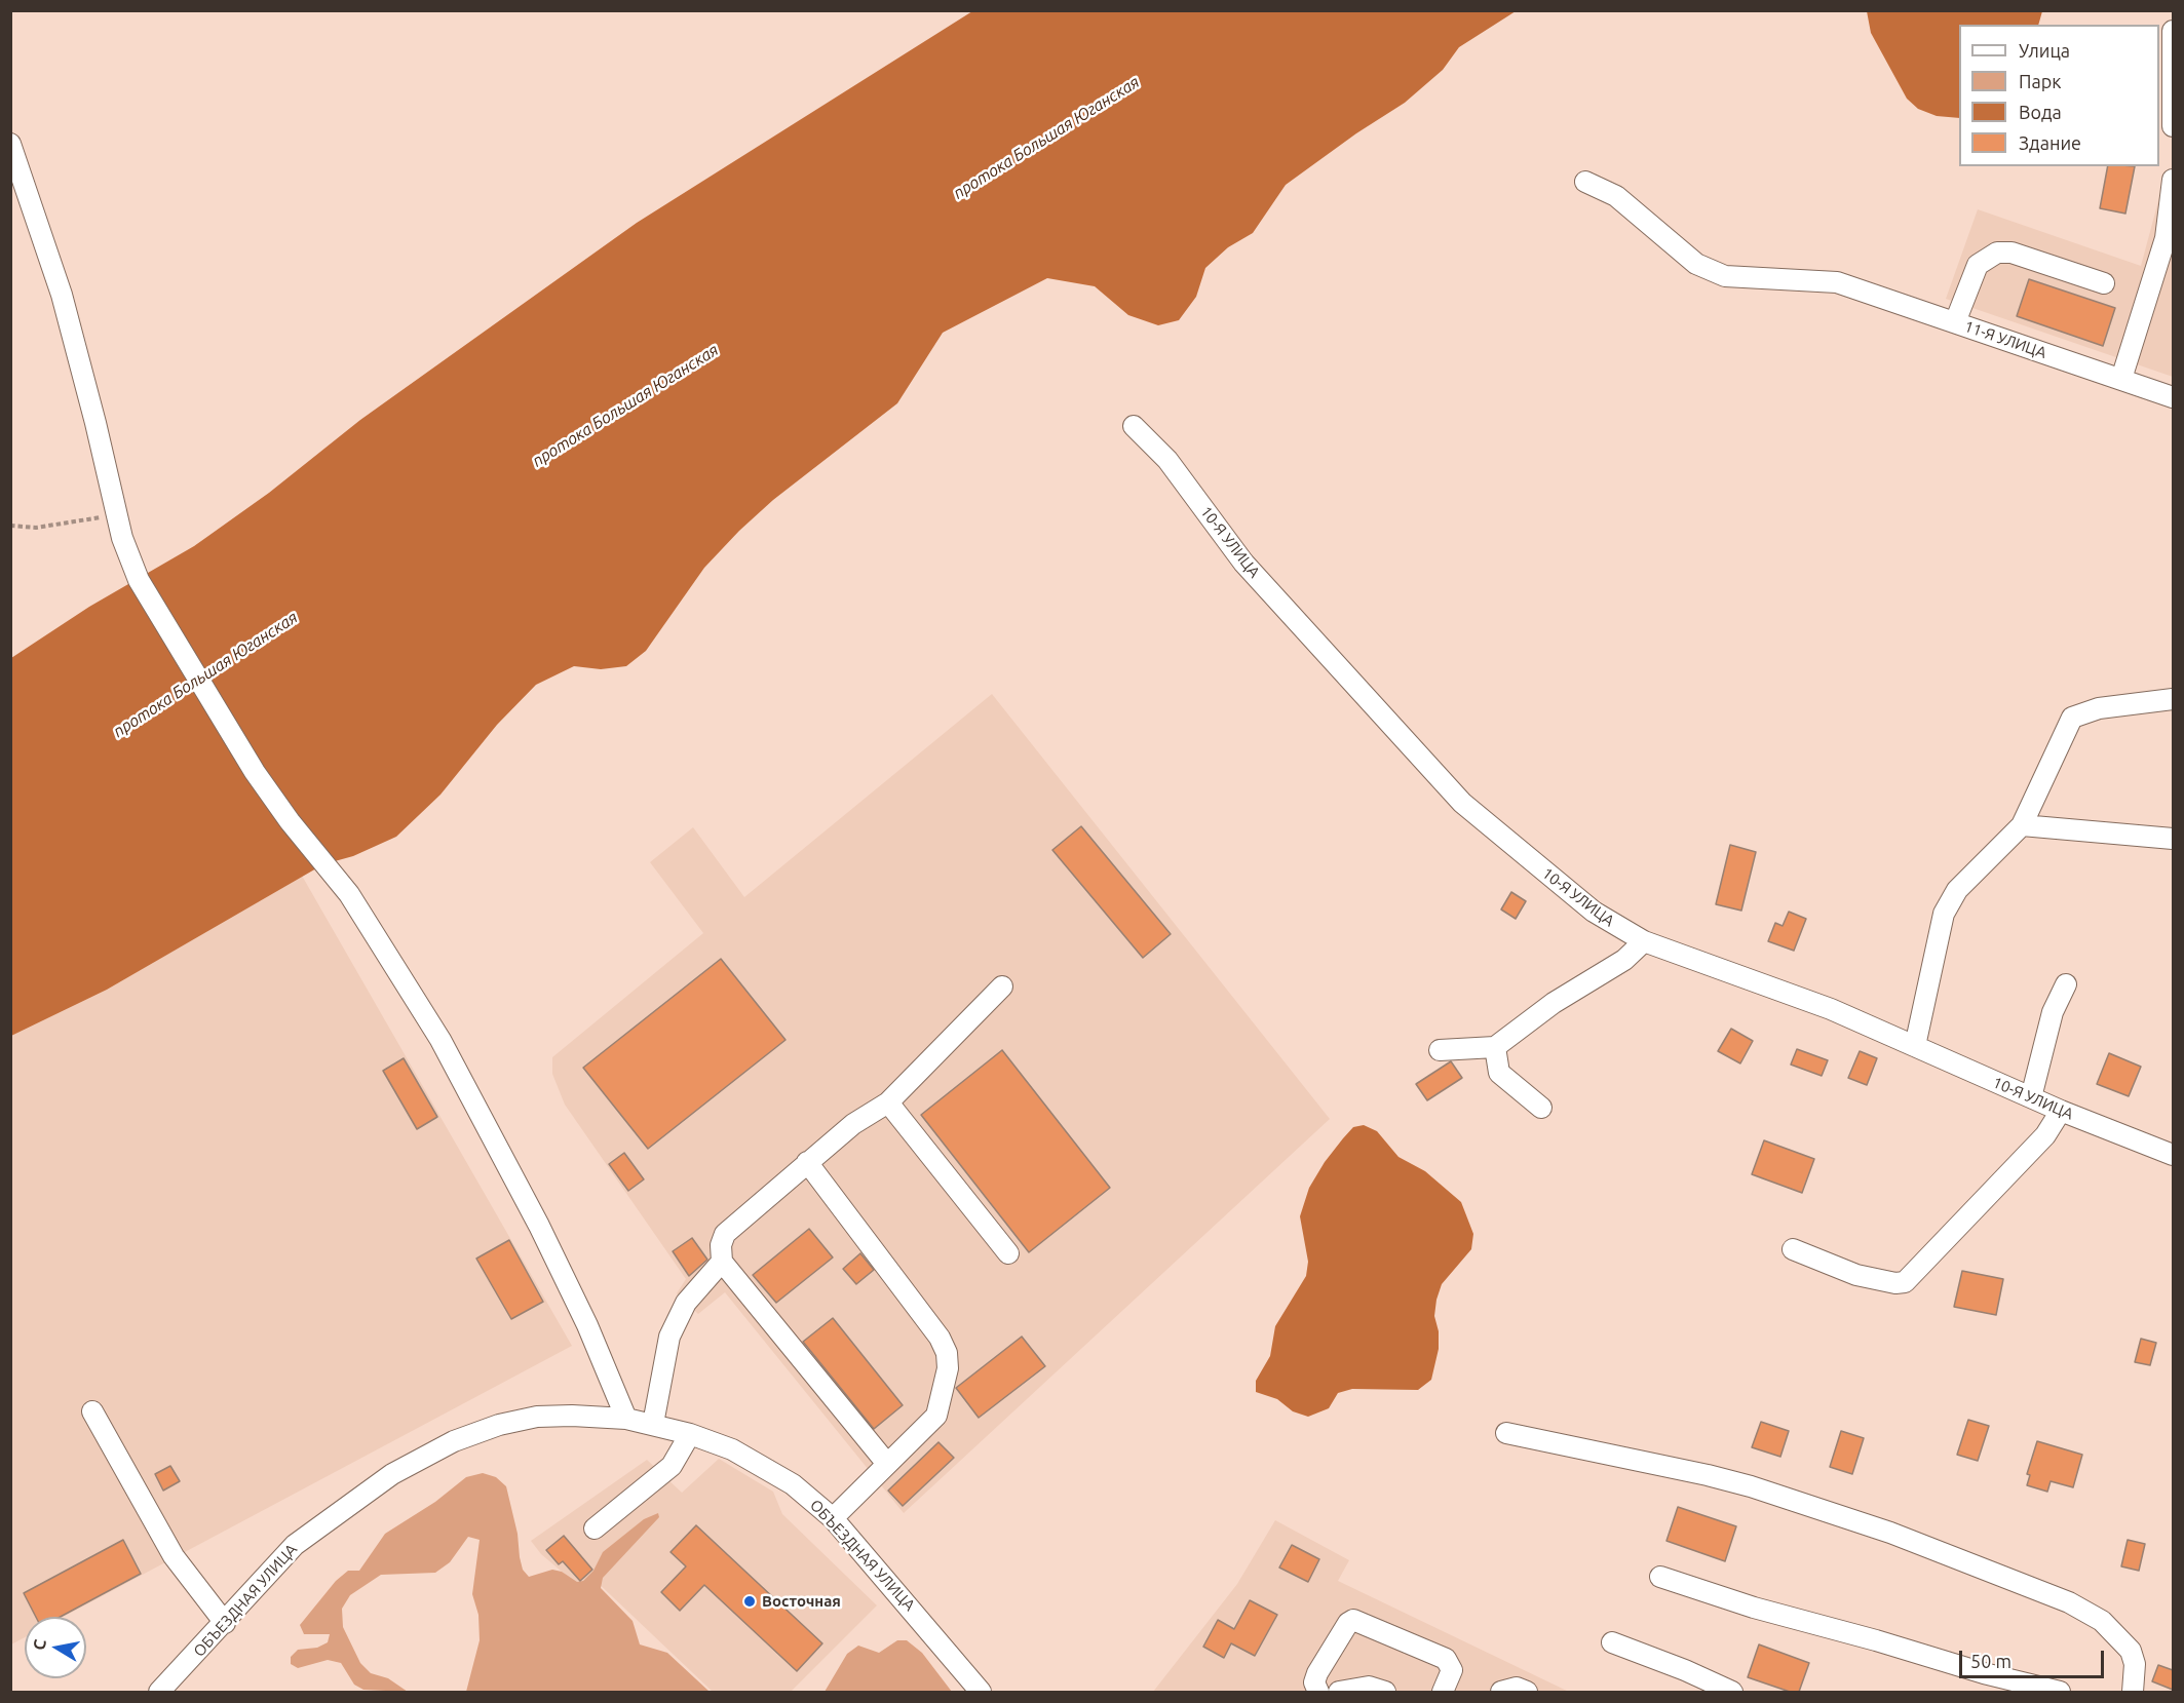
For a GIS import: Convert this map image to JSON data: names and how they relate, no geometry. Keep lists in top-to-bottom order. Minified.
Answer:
{"streets":{"street":["11-Я УЛИЦА","10-Я УЛИЦА","ОБЪЕЗДНАЯ УЛИЦА"]},"water":["протока Большая Юганская"],"places":["Восточная"],"legend":["Улица","Парк","Вода","Здание"],"scale_bar":"50 m","north":"left"}
